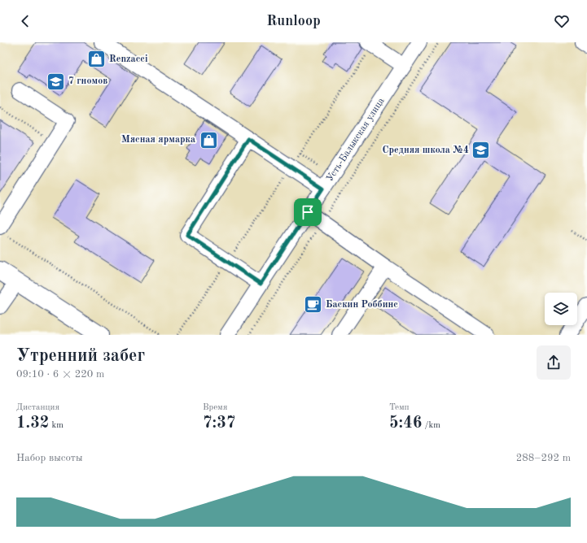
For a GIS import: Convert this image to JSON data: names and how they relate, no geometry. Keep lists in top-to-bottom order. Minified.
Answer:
{"streets":{"street":["Усть-Балыкская улица"]},"places":{"shop":["Renzacci","Мясная ярмарка"],"school or university":["7 гномов","Средняя школа №4"],"cafe":["Баскин Роббинс"]},"page":{"header":"Runloop","heading":["Утренний забег","09:10 · 6 × 220 m"],"stats":[["Дистанция","1.32 km"],["Время","7:37"],["Темп","5:46 /km"]],"chart":["Набор высоты","288–292 m"]}}
